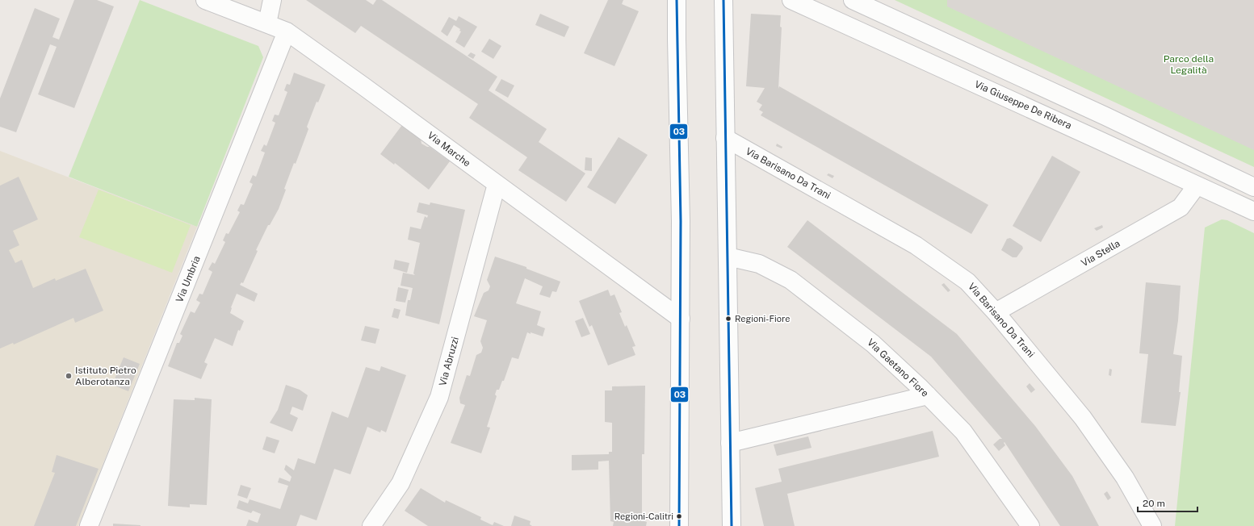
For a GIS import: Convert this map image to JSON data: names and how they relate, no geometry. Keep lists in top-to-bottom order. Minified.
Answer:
{"streets":{"street":["Via Giuseppe De Ribera","Via Marche","Via Barisano Da Trani","Via Stella","Via Umbria","Via Abruzzi","Via Gaetano Fiore"]},"crossings":[["Via Giuseppe De Ribera","Via Stella"],["Via Marche","Via Umbria"],["Via Marche","Via Abruzzi"],["Via Barisano Da Trani","Via Stella"]],"parks":["Parco della Legalità"],"places":["Regioni-Fiore","Istituto Pietro Alberotanza","Regioni-Calitri"],"lines":["transit line 03"],"scale_bar":"20 m"}
